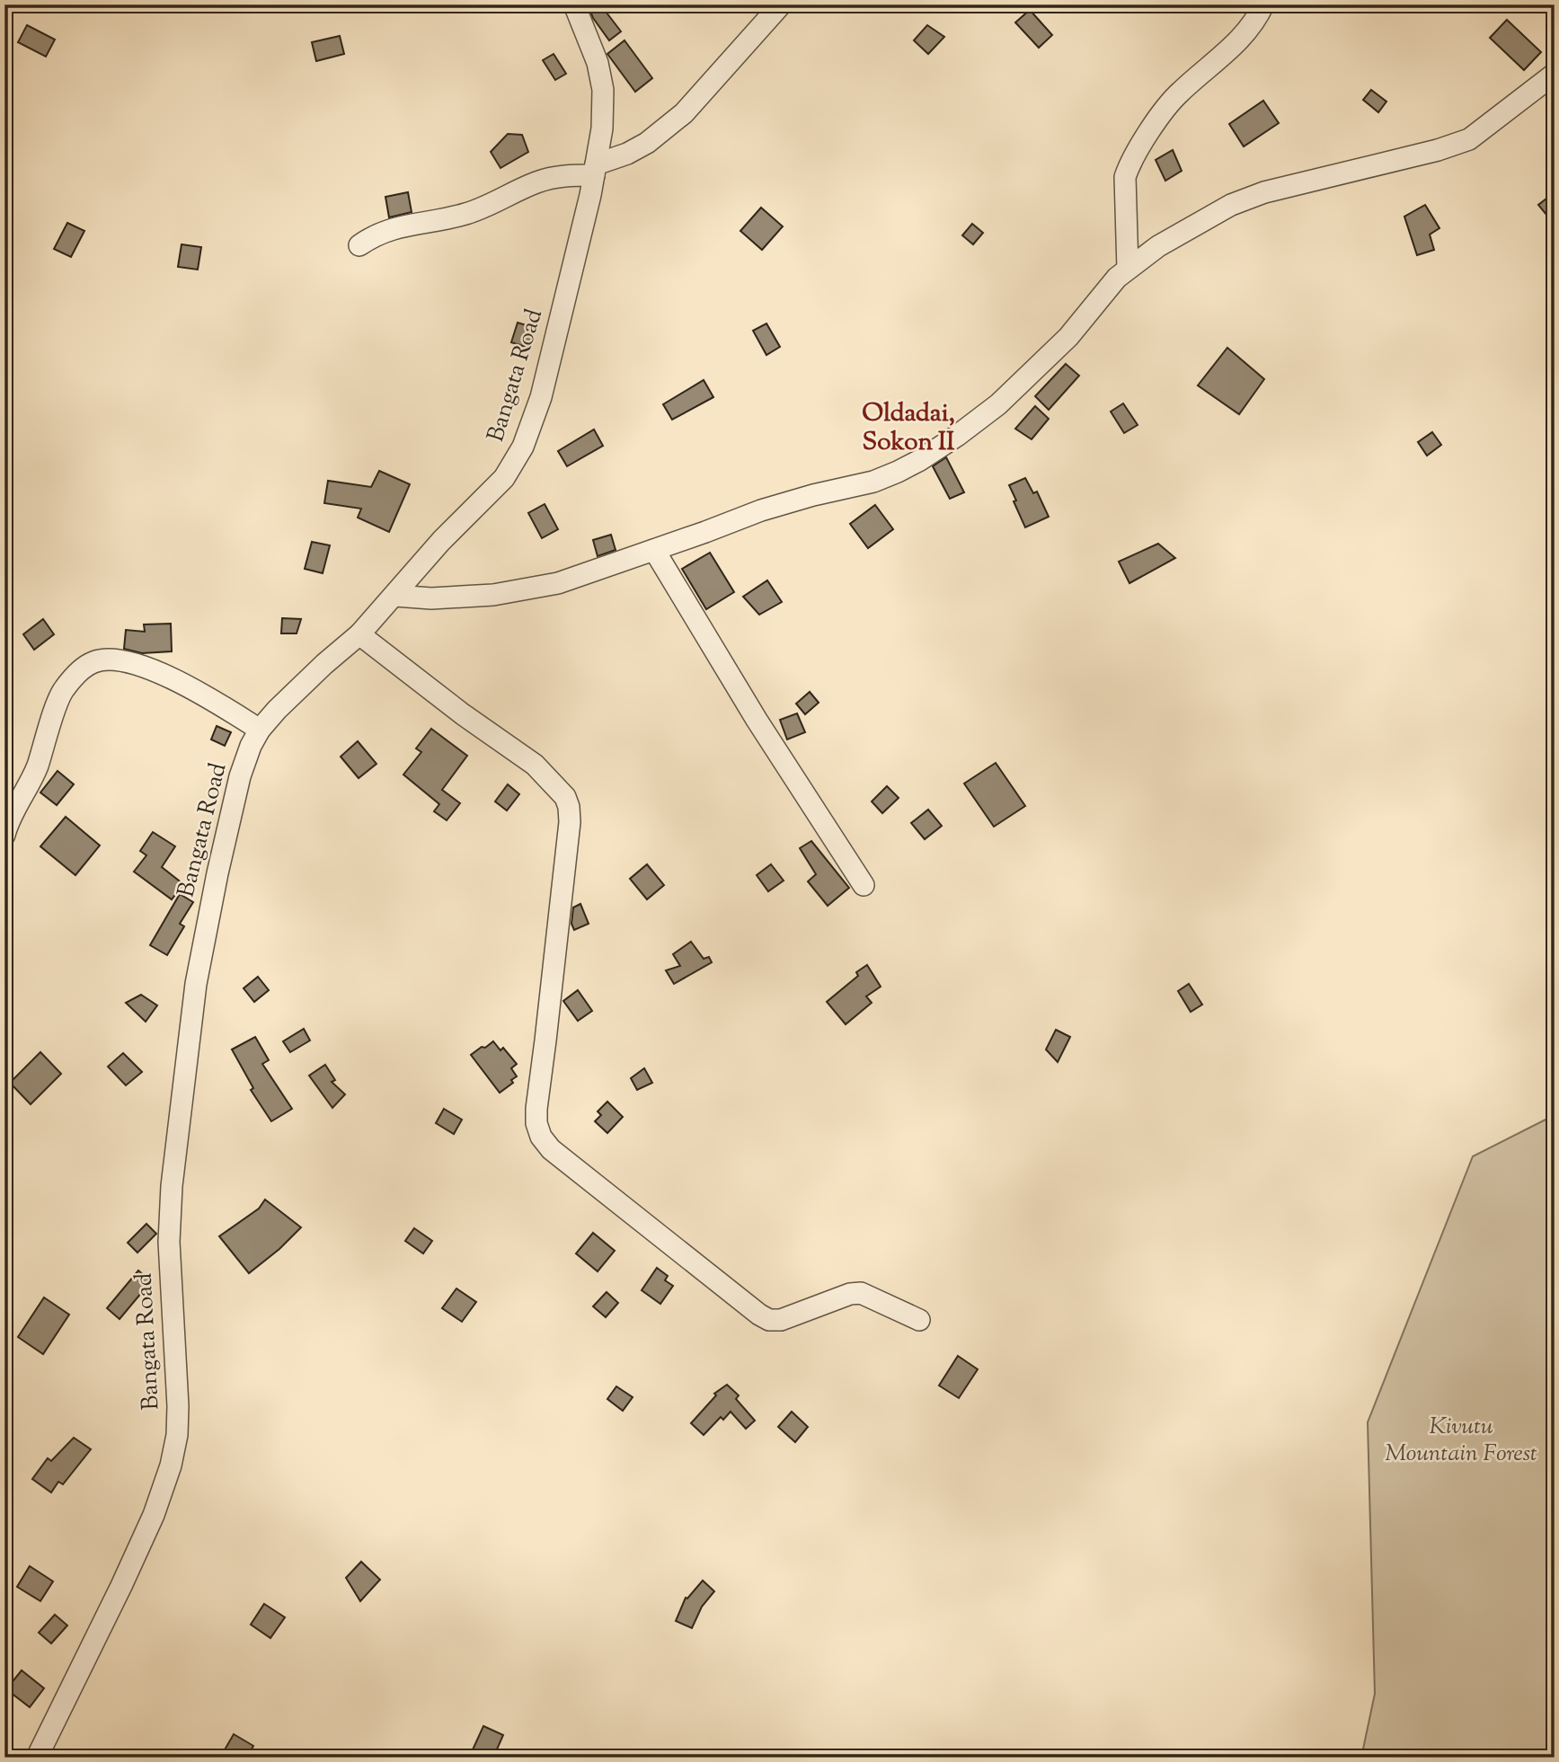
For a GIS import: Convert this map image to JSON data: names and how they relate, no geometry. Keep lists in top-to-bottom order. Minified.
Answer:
{"streets":{"street":["Bangata Road"]},"districts":["Oldadai, Sokon II"],"parks":["Kivutu Mountain Forest"]}
